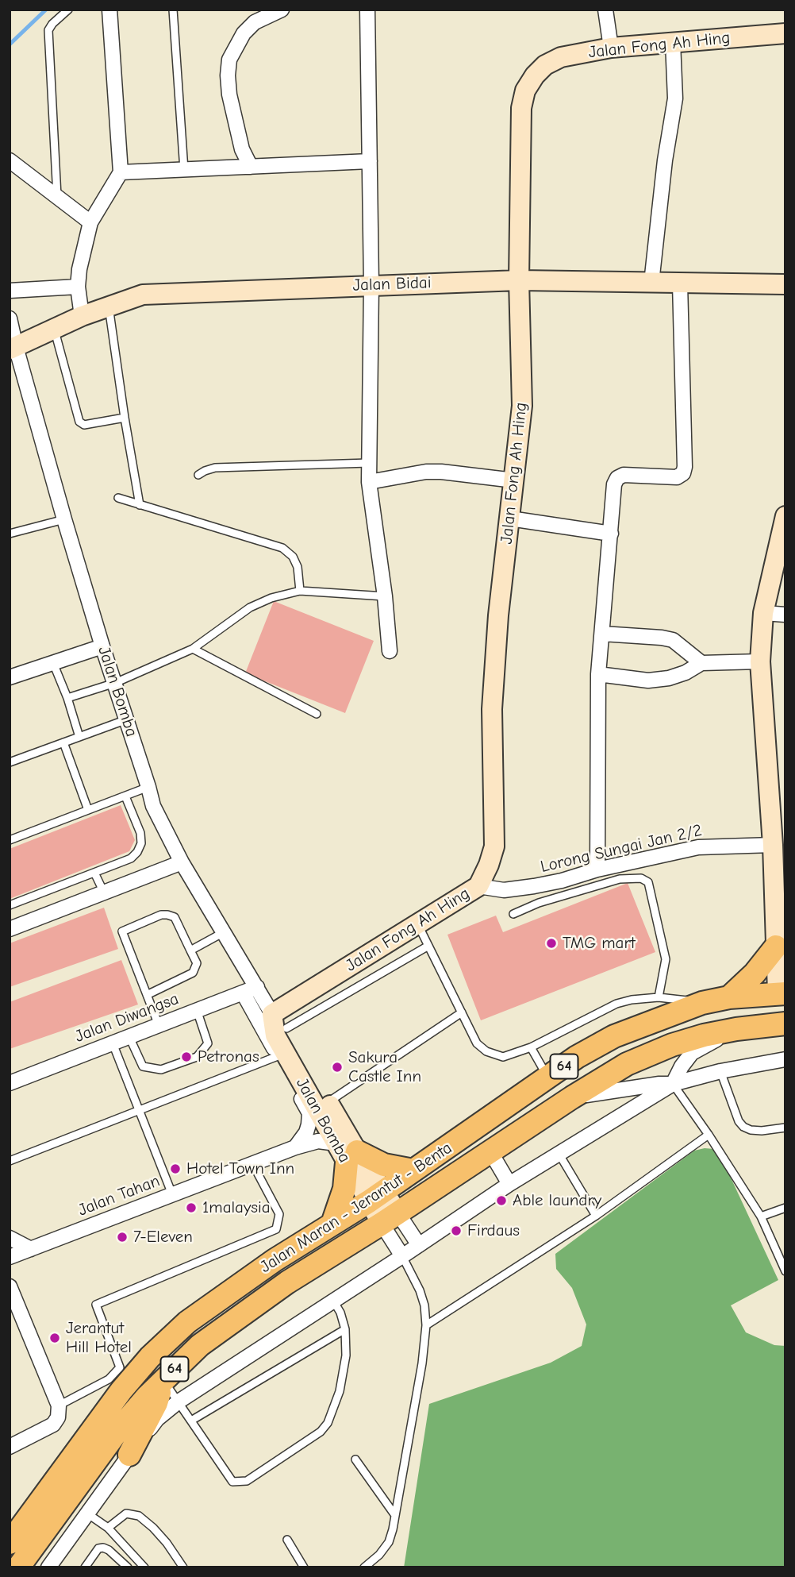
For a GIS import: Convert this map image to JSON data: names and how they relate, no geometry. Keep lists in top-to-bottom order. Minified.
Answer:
{"streets":{"main road":["Jalan Fong Ah Hing","Jalan Bidai","Jalan Bomba","64","Jalan Maran - Jerantut - Benta"],"street":["Lorong Sungai Jan 2/2","Jalan Diwangsa","Jalan Tahan"]},"crossings":[["Jalan Fong Ah Hing","Jalan Bidai"],["Jalan Fong Ah Hing","Jalan Bomba"],["Jalan Fong Ah Hing","Lorong Sungai Jan 2/2"],["Jalan Bidai","Jalan Bomba"],["Jalan Bomba","Jalan Diwangsa"],["Jalan Bomba","Jalan Tahan"],["Jalan Bomba","Jalan Maran - Jerantut - Benta"]],"places":["TMG mart","Petronas","Sakura Castle Inn","Hotel Town Inn","Able laundry","1malaysia","Firdaus","7-Eleven","Jerantut Hill Hotel"]}
